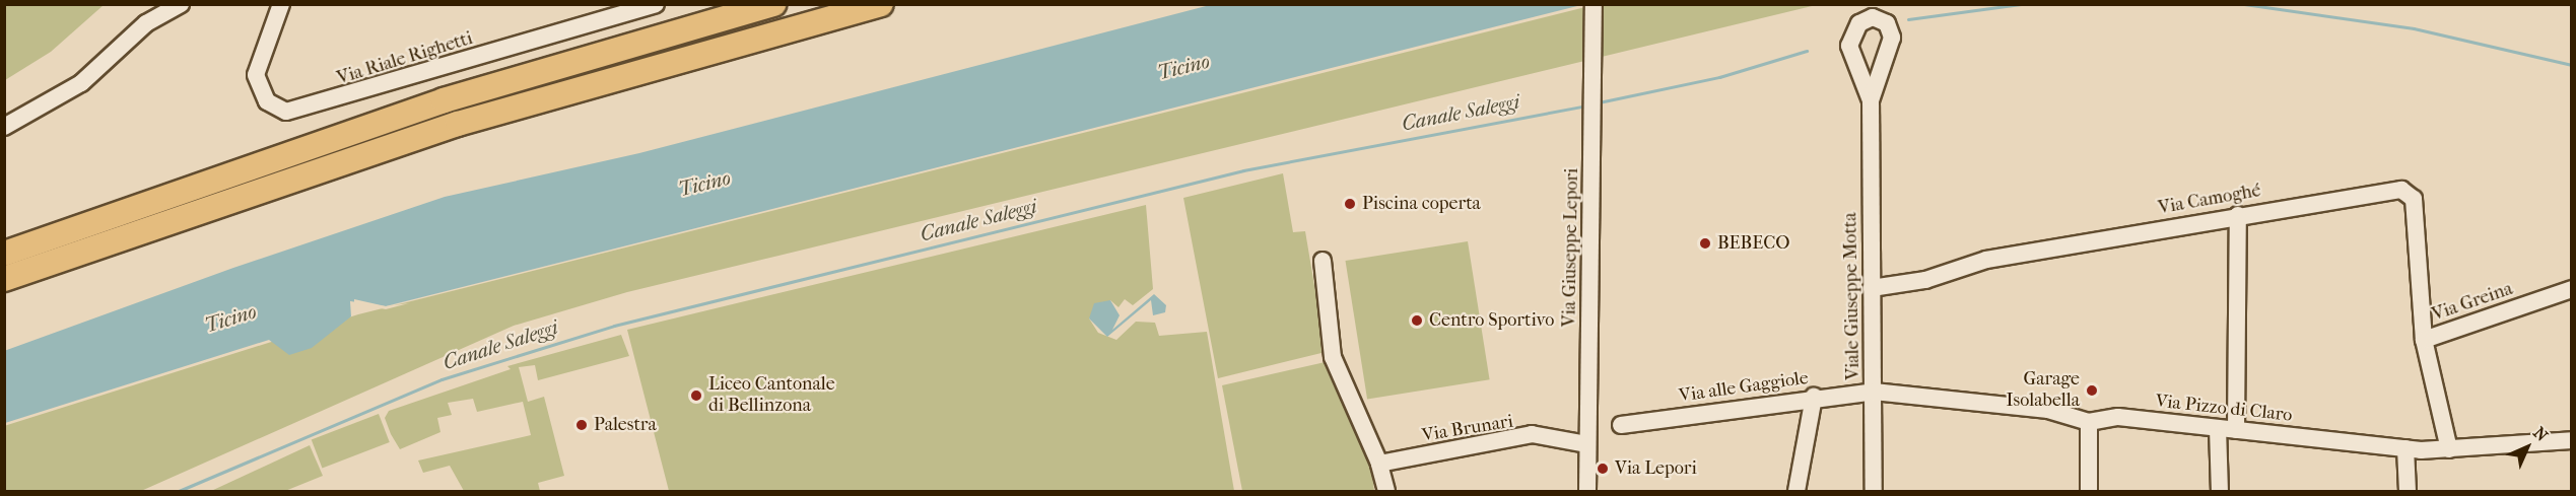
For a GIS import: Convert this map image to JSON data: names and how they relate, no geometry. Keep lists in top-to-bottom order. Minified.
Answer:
{"streets":{"street":["Via Riale Righetti","Via Camoghé","Via Giuseppe Lepori","Viale Giuseppe Motta","Via Greina","Via alle Gaggiole","Via Pizzo di Claro","Via Brunari"]},"crossings":[["Via Camoghé","Viale Giuseppe Motta"],["Via Camoghé","Via Greina"],["Via Giuseppe Lepori","Via Brunari"],["Viale Giuseppe Motta","Via alle Gaggiole"],["Viale Giuseppe Motta","Via Pizzo di Claro"],["Via Greina","Via Pizzo di Claro"],["Via alle Gaggiole","Via Pizzo di Claro"]],"water":["Ticino","Canale Saleggi"],"places":["Piscina coperta","BEBECO","Centro Sportivo","Garage Isolabella","Liceo Cantonale di Bellinzona","Palestra","Via Lepori"],"north":"top right"}
